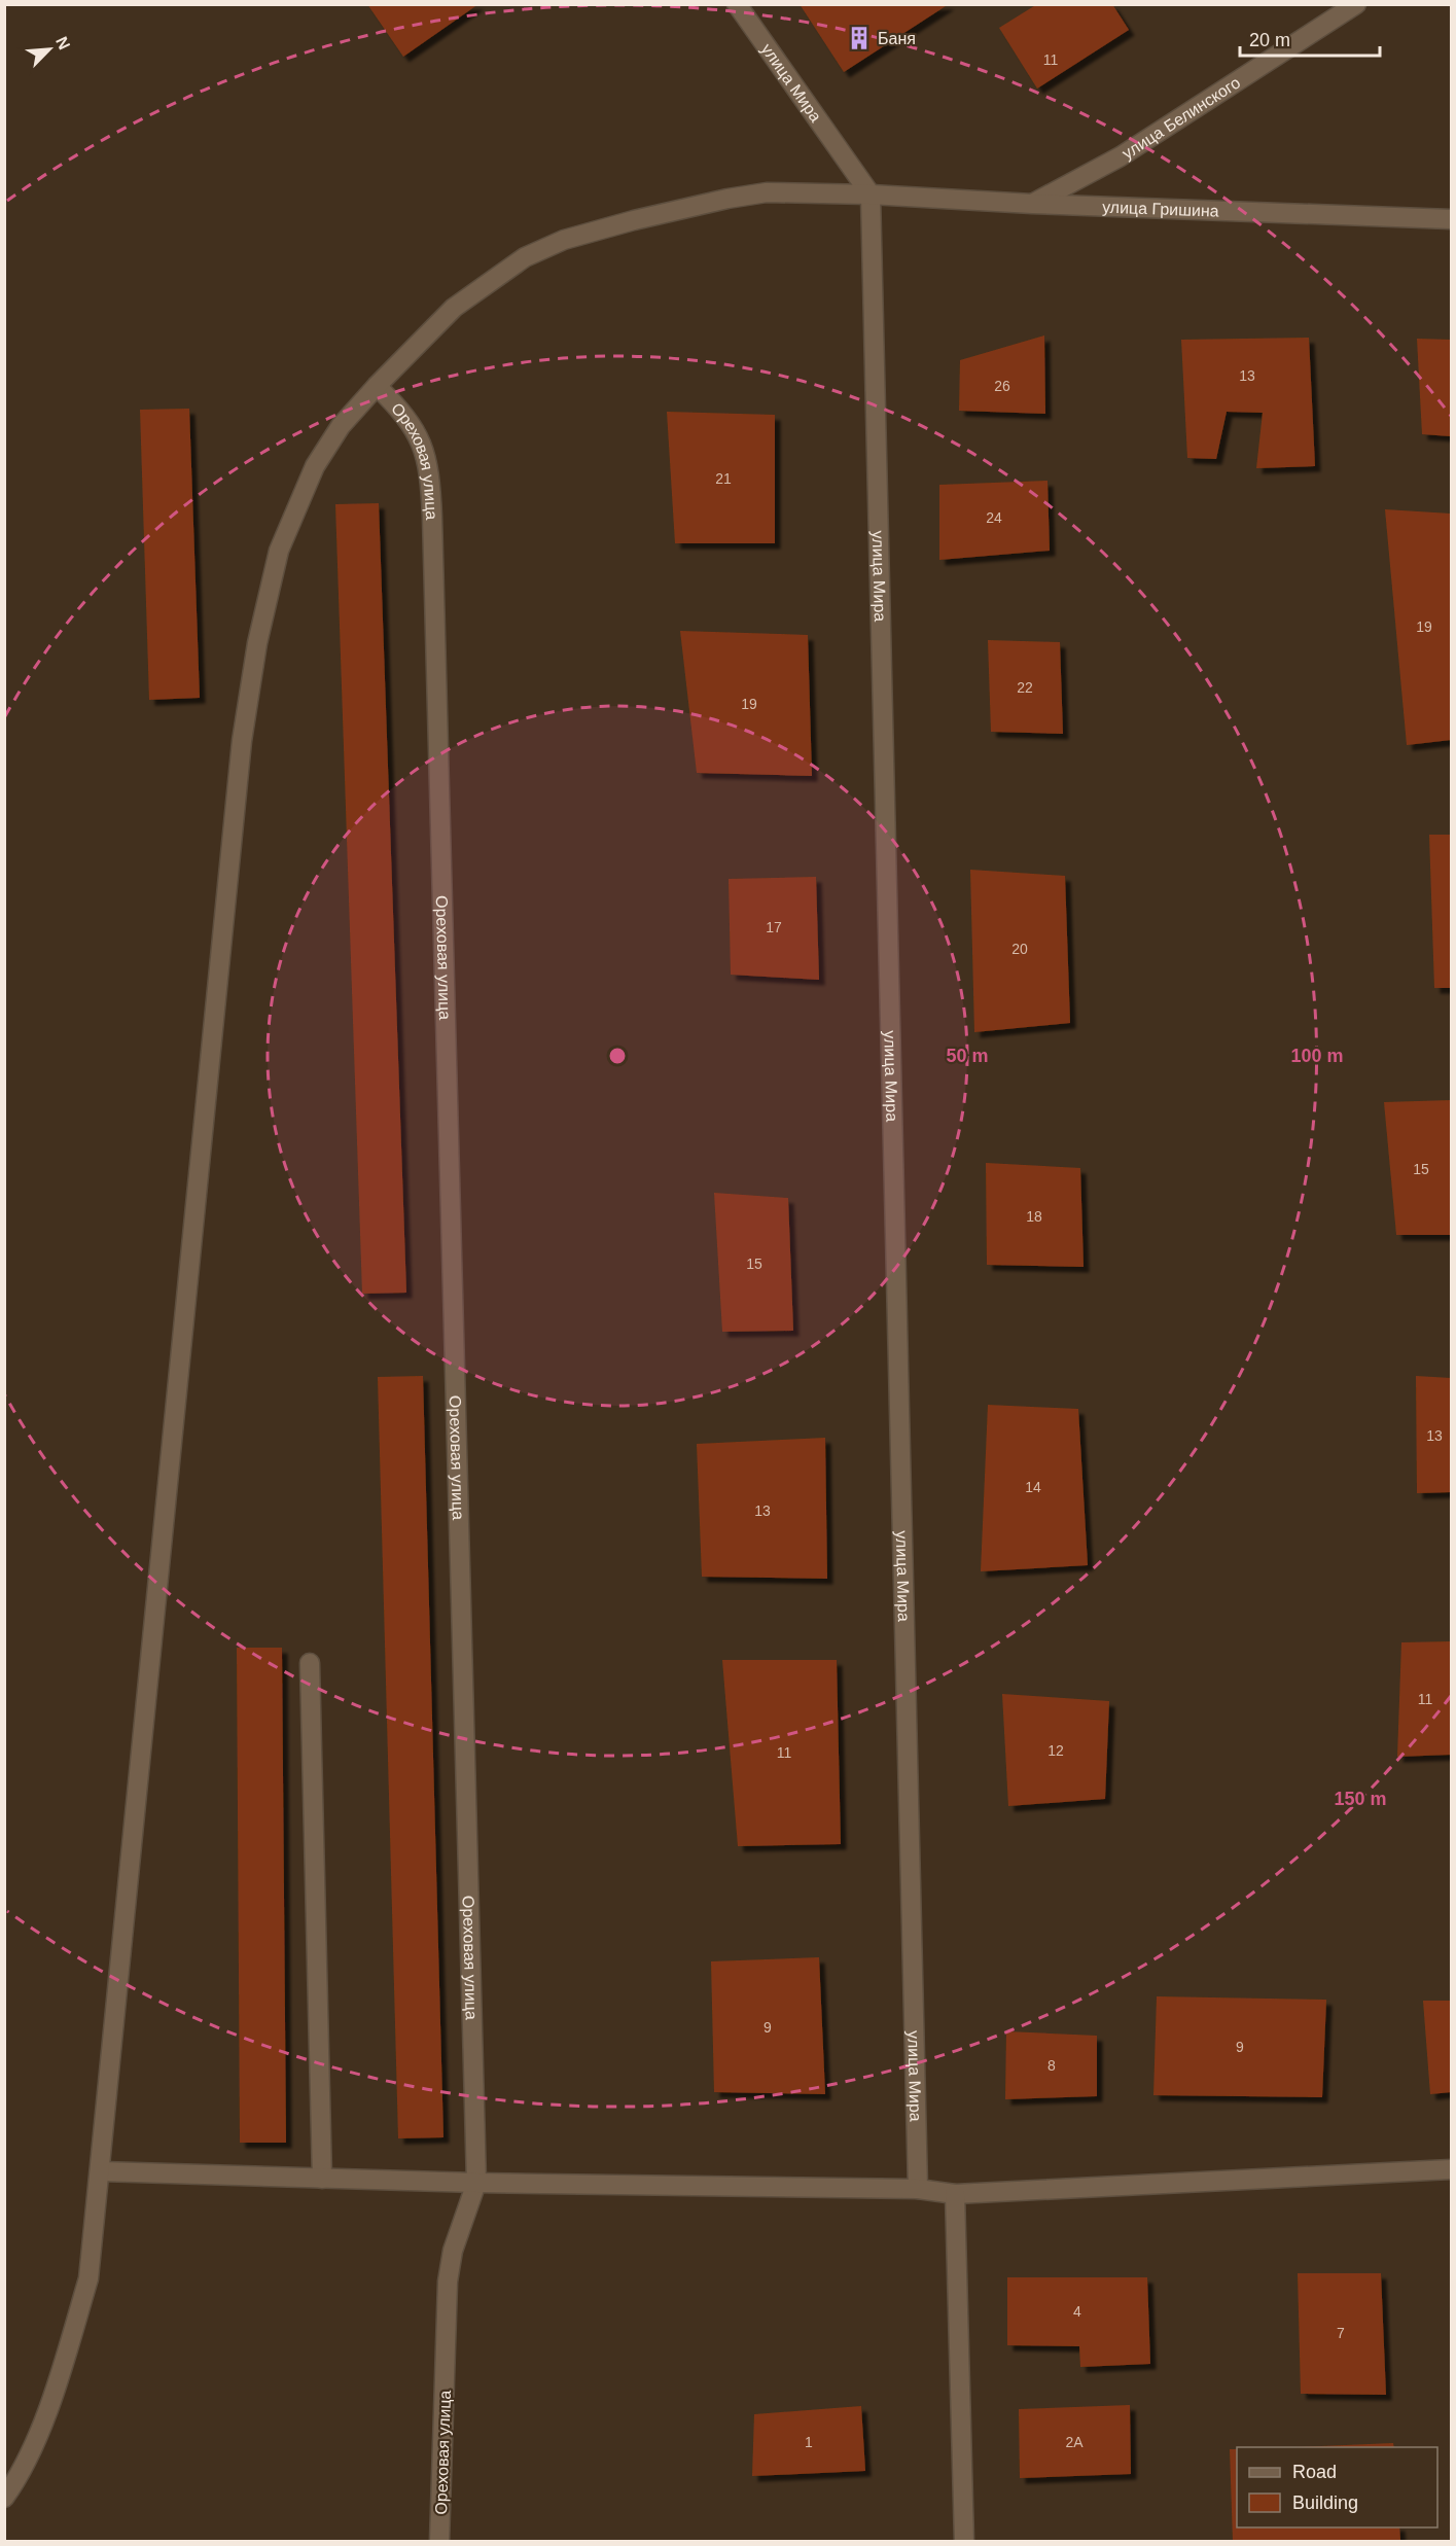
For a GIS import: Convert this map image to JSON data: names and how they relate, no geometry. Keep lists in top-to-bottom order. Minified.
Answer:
{"streets":{"street":["улица Мира","улица Белинского","улица Гришина","Ореховая улица"]},"crossings":[["улица Мира","улица Гришина"],["улица Белинского","улица Гришина"],["улица Гришина","Ореховая улица"]],"places":{"building":["Баня"]},"house_numbers":["11","13","26","21","24","19","22","19","17","20","15","18","15","13","14","13","11","12","11","9","9","8","4","7","1","2А"],"legend":["Road","Building"],"scale_bar":"20 m","north":"top right","rings":["50 m","100 m","150 m"]}
